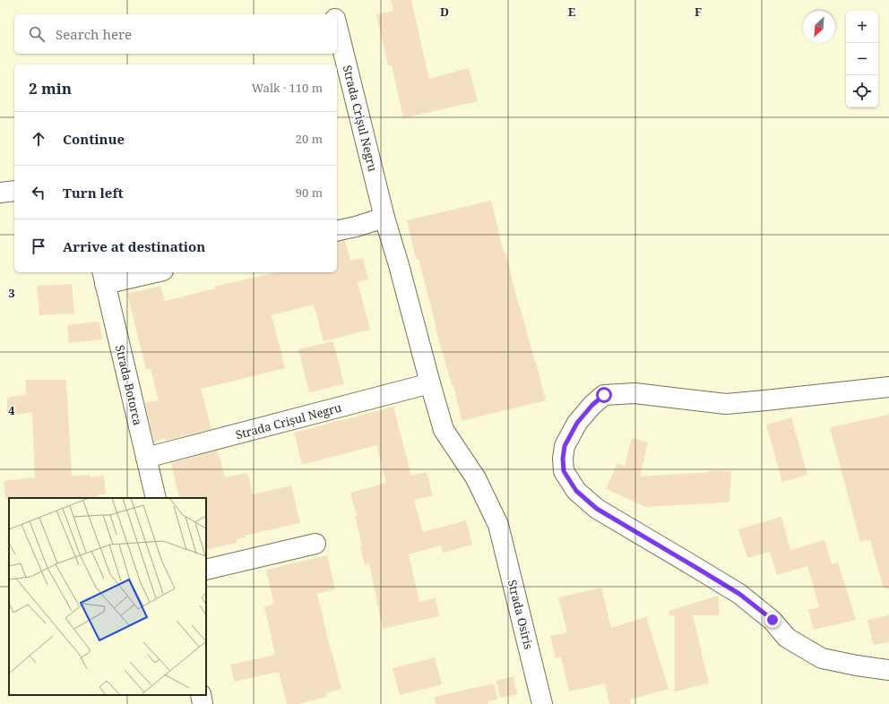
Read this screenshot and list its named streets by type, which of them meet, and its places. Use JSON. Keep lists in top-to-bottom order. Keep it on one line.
{"streets":{"street":["Strada Crișul Negru","Strada Botorca","Strada Osiris"]},"crossings":[["Strada Crișul Negru","Strada Botorca"],["Strada Crișul Negru","Strada Osiris"]],"north":"bottom left","page":{"map_buttons":["+","−"],"search":"Search here","heading":["2 min","Walk · 110 m"],"list":[["Continue","20 m"],["Turn left","90 m"],"Arrive at destination"]},"grid":{"columns":["D","E","F"],"rows":["3","4"]}}
